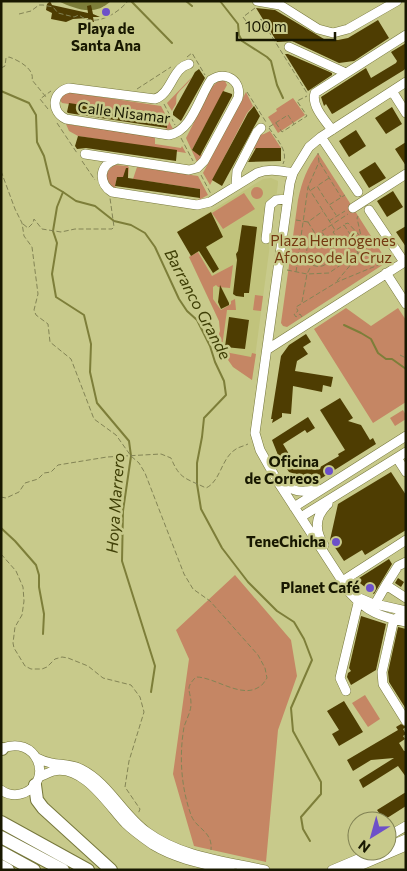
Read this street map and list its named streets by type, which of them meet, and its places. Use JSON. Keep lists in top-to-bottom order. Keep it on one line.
{"streets":{"street":["Calle Nisamar"]},"water":["Barranco Grande","Hoya Marrero"],"parks":["Plaza Hermógenes Afonso de la Cruz"],"places":["Playa de Santa Ana","Oficina de Correos","TeneChicha","Planet Café"],"scale_bar":"100 m","north":"bottom left"}
